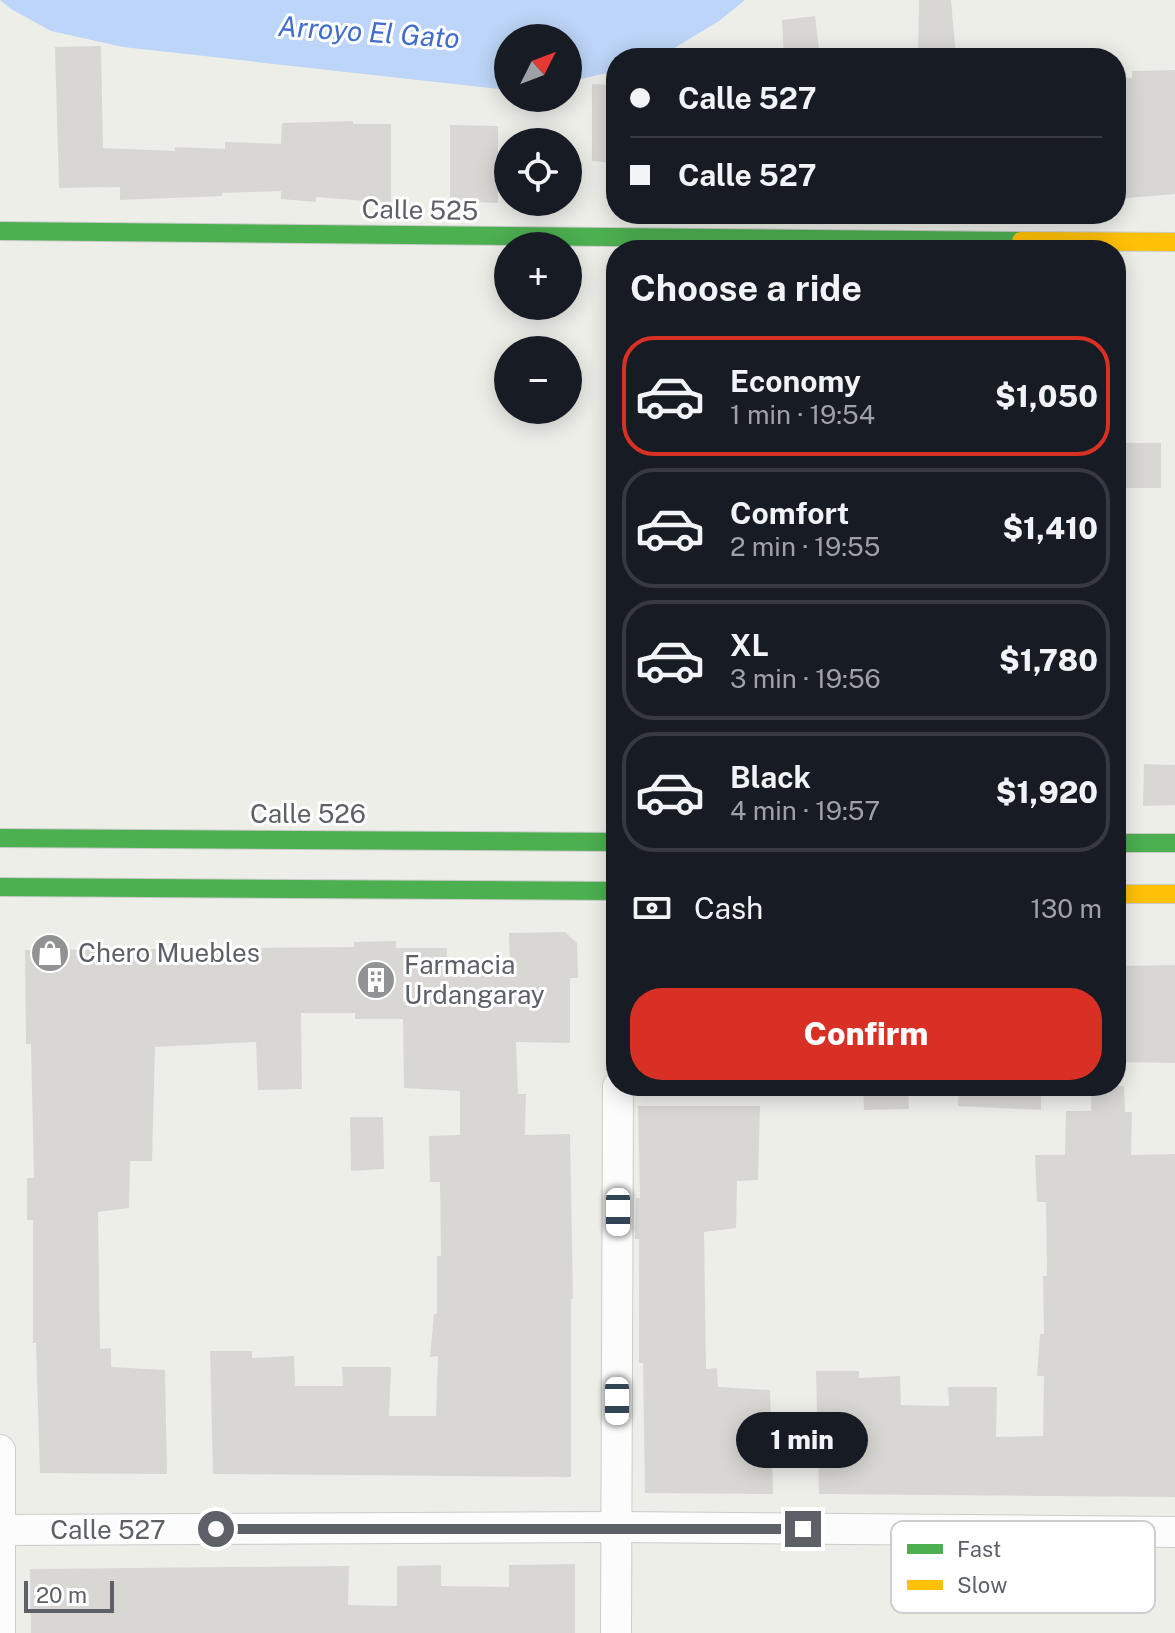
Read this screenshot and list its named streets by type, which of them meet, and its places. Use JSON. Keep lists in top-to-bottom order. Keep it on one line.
{"streets":{"main road":["Calle 525","Calle 526"],"street":["Calle 527"]},"water":["Arroyo El Gato"],"places":{"shop":["Chero Muebles"],"building":["Farmacia Urdangaray"]},"legend":["Fast","Slow"],"scale_bar":"20 m","north":"top right","page":{"map_buttons":["+","−"],"banner":["Calle 527","Calle 527"],"heading":"Choose a ride","list":[{"name":"Economy","note":"1 min · 19:54","value":"$1,050"},{"name":"Comfort","note":"2 min · 19:55","value":"$1,410"},{"name":"XL","note":"3 min · 19:56","value":"$1,780"},{"name":"Black","note":"4 min · 19:57","value":"$1,920"}],"pay":["Cash","130 m"],"buttons":"Confirm","bubble":"1 min","scale":"20 m"}}
